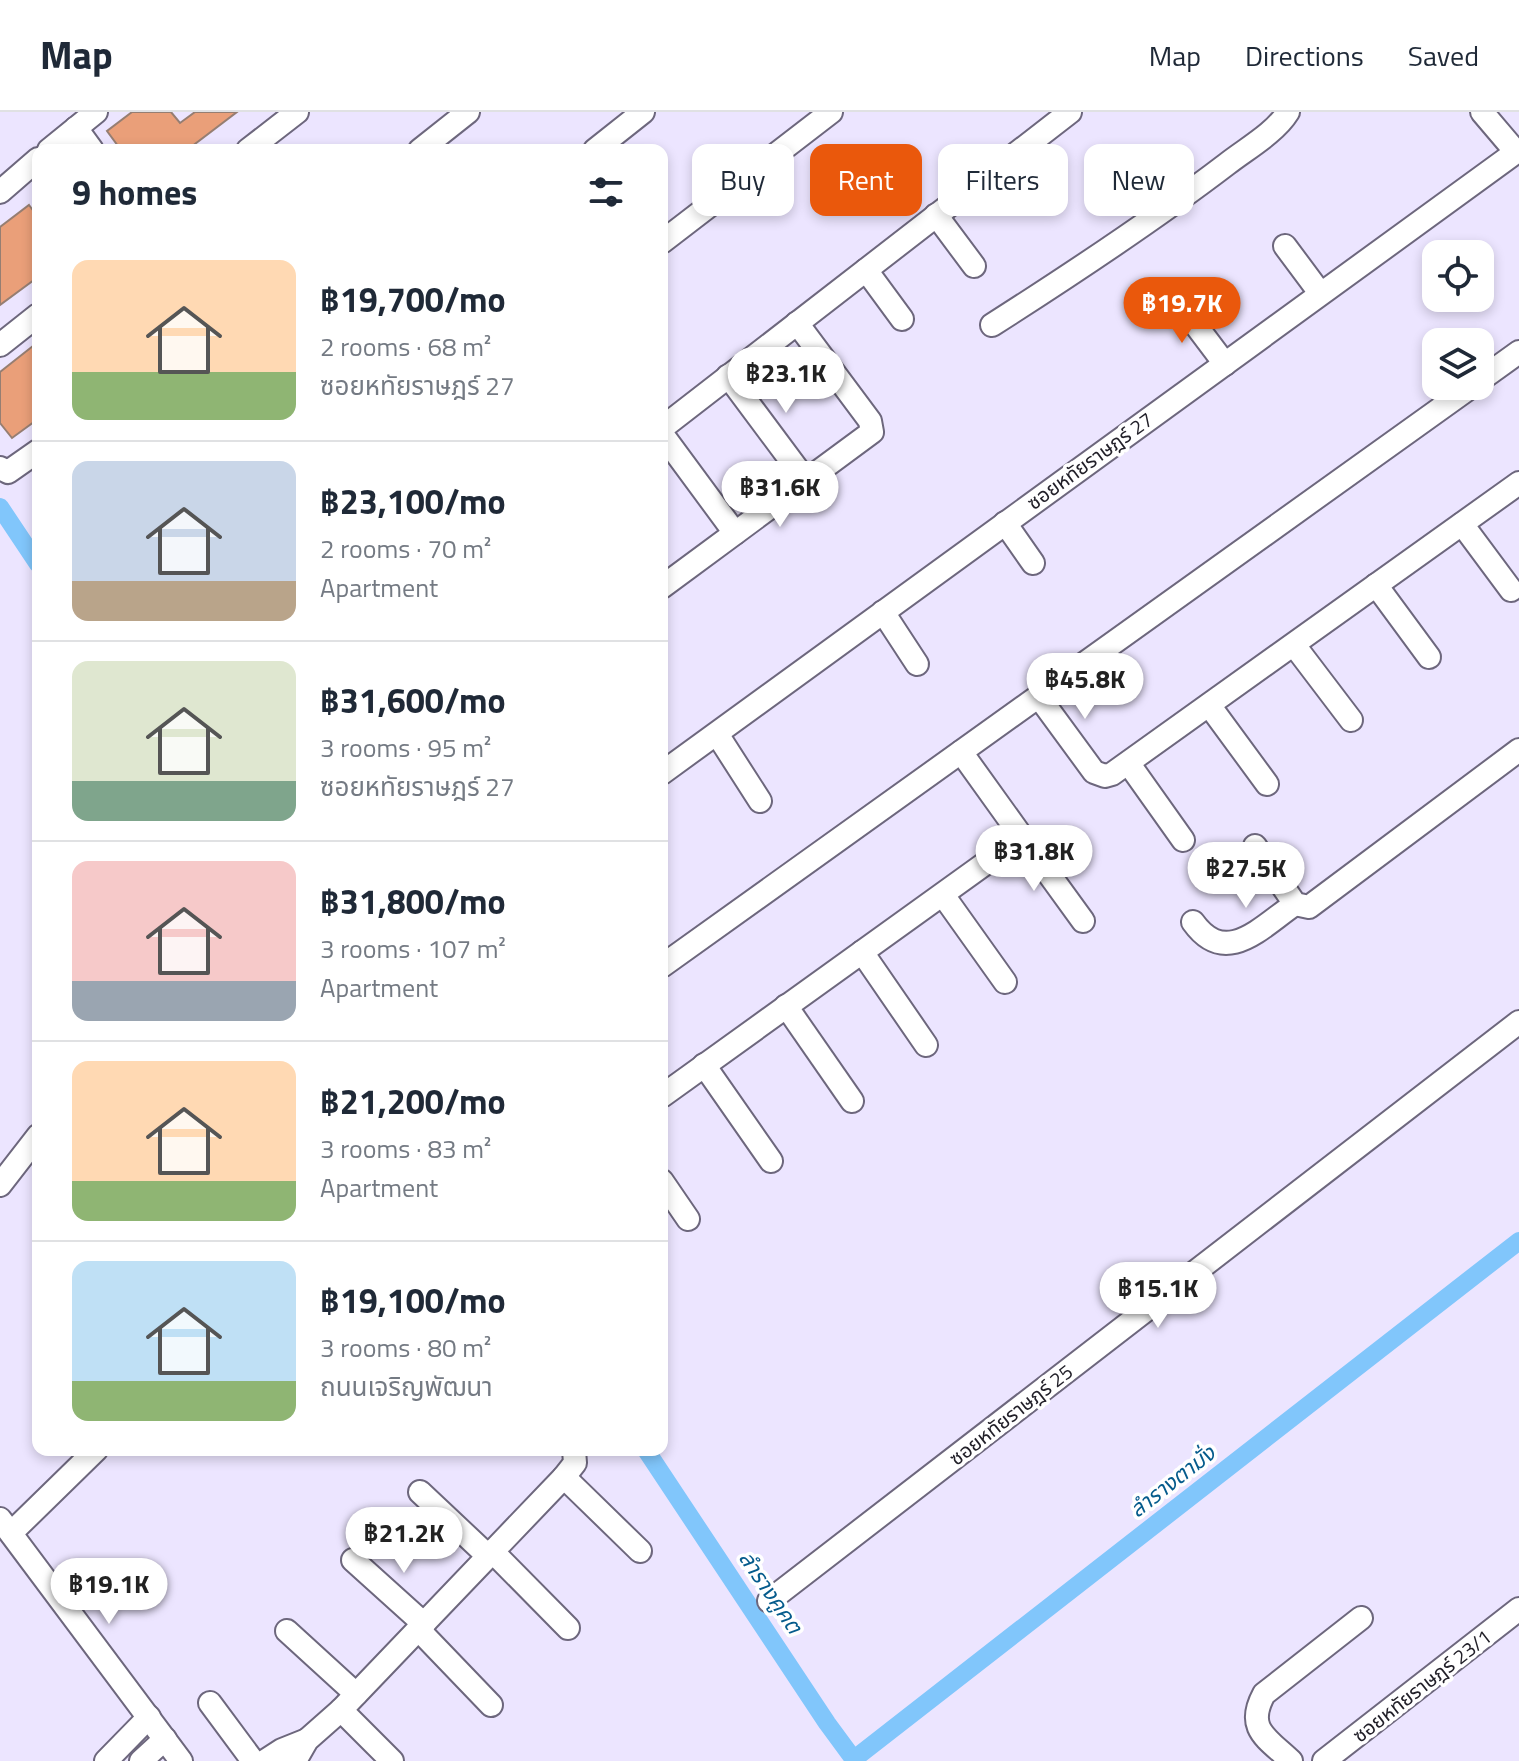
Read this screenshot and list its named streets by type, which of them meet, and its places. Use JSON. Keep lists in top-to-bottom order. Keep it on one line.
{"streets":{"street":["ซอยหทัยราษฎร์ 27","ซอยหทัยราษฎร์ 25","ซอยหทัยราษฎร์ 23/1"]},"water":["ลำรางตามั่ง","ลำรางคูคต"],"page":{"header":"Map","nav":["Map","Directions","Saved"],"chip":["Buy","Rent","Filters","New"],"heading":"9 homes","list":[{"name":"฿19,700/mo","note":"2 rooms · 68 m² · ซอยหทัยราษฎร์ 27"},{"name":"฿23,100/mo","note":"2 rooms · 70 m² · Apartment"},{"name":"฿31,600/mo","note":"3 rooms · 95 m² · ซอยหทัยราษฎร์ 27"},{"name":"฿31,800/mo","note":"3 rooms · 107 m² · Apartment"},{"name":"฿21,200/mo","note":"3 rooms · 83 m² · Apartment"},{"name":"฿19,100/mo","note":"3 rooms · 80 m² · ถนนเจริญพัฒนา"}],"price":["฿19.7K","฿23.1K","฿31.6K","฿45.8K","฿31.8K","฿27.5K","฿15.1K","฿21.2K","฿19.1K"]}}
